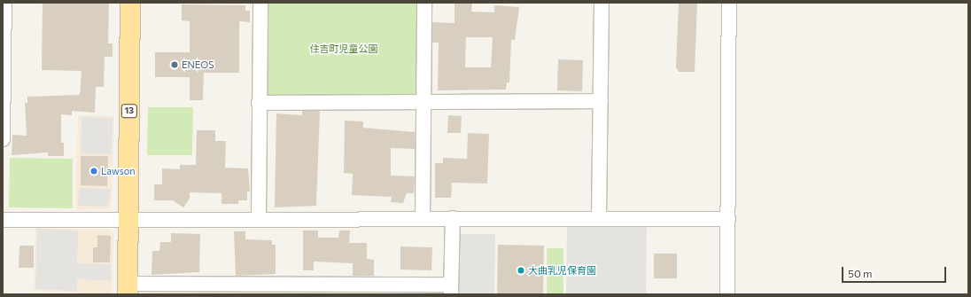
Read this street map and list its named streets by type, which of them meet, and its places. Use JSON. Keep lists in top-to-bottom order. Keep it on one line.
{"streets":{"main road":["13"]},"parks":["住吉町児童公園"],"places":["ENEOS","Lawson","大曲乳児保育園"],"scale_bar":"50 m"}
